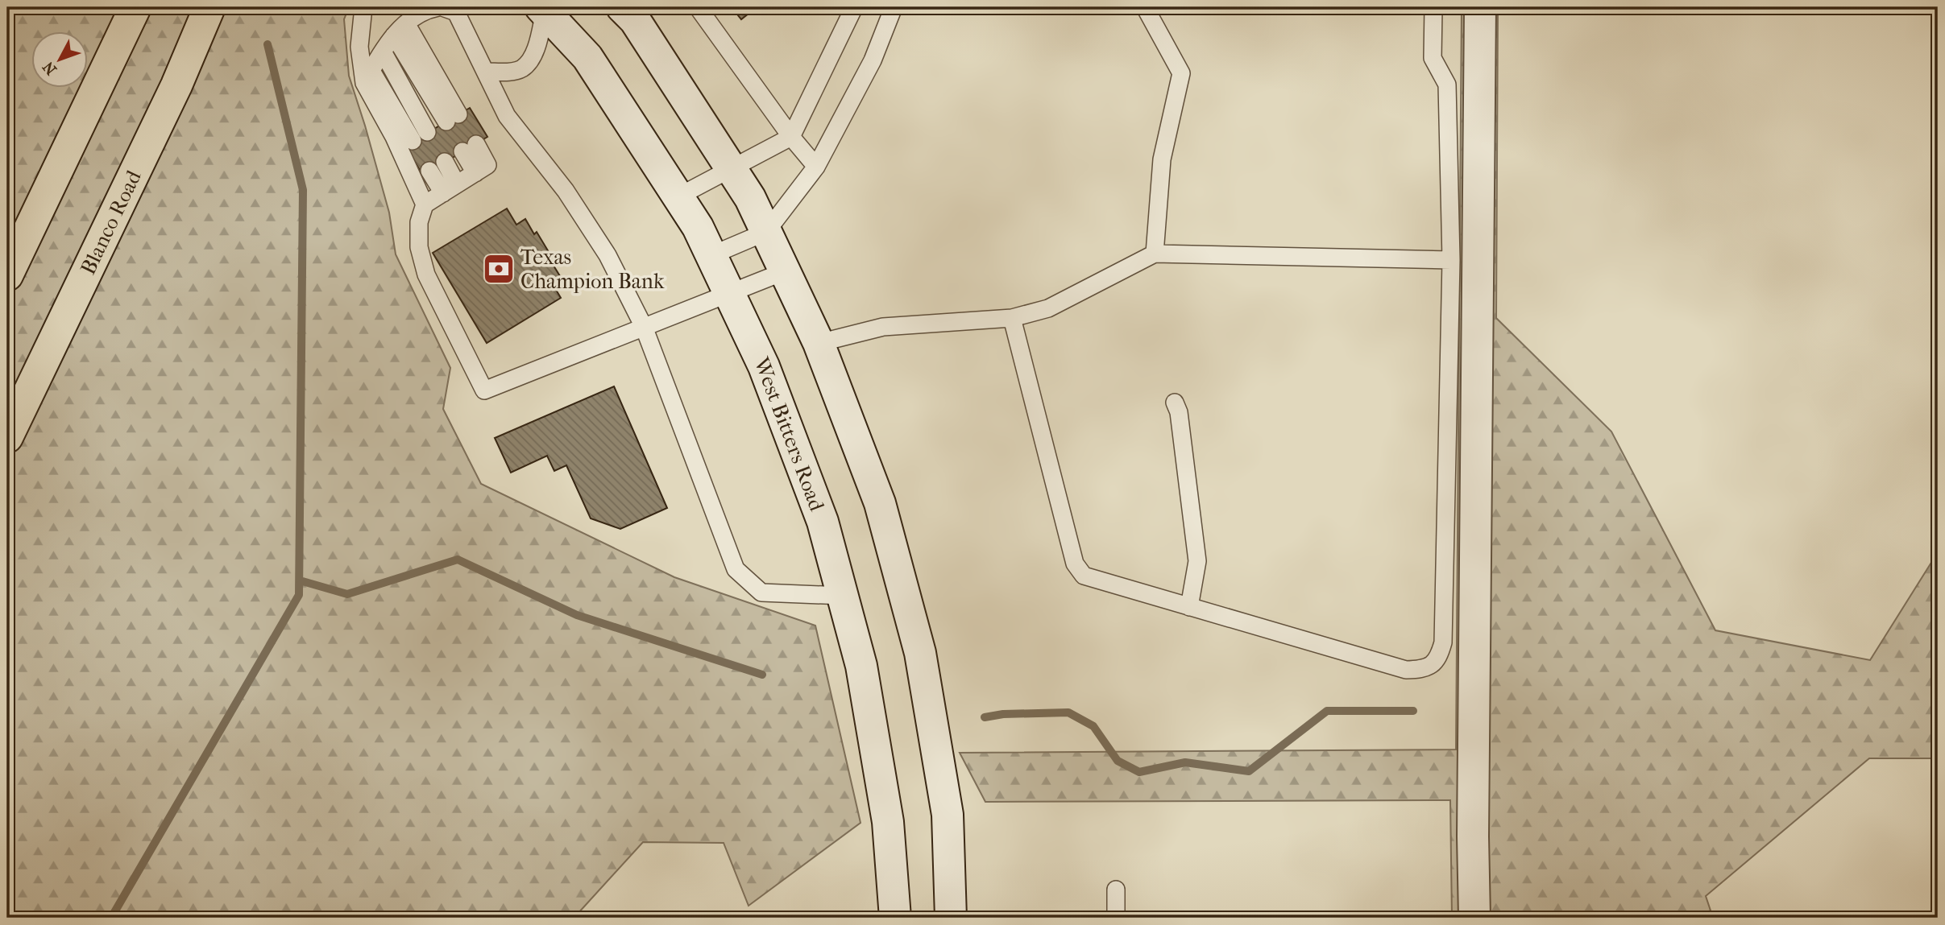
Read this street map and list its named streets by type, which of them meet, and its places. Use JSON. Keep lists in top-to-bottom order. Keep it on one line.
{"streets":{"main road":["Blanco Road","West Bitters Road"]},"places":{"bank":["Texas Champion Bank"]},"north":"bottom left"}
